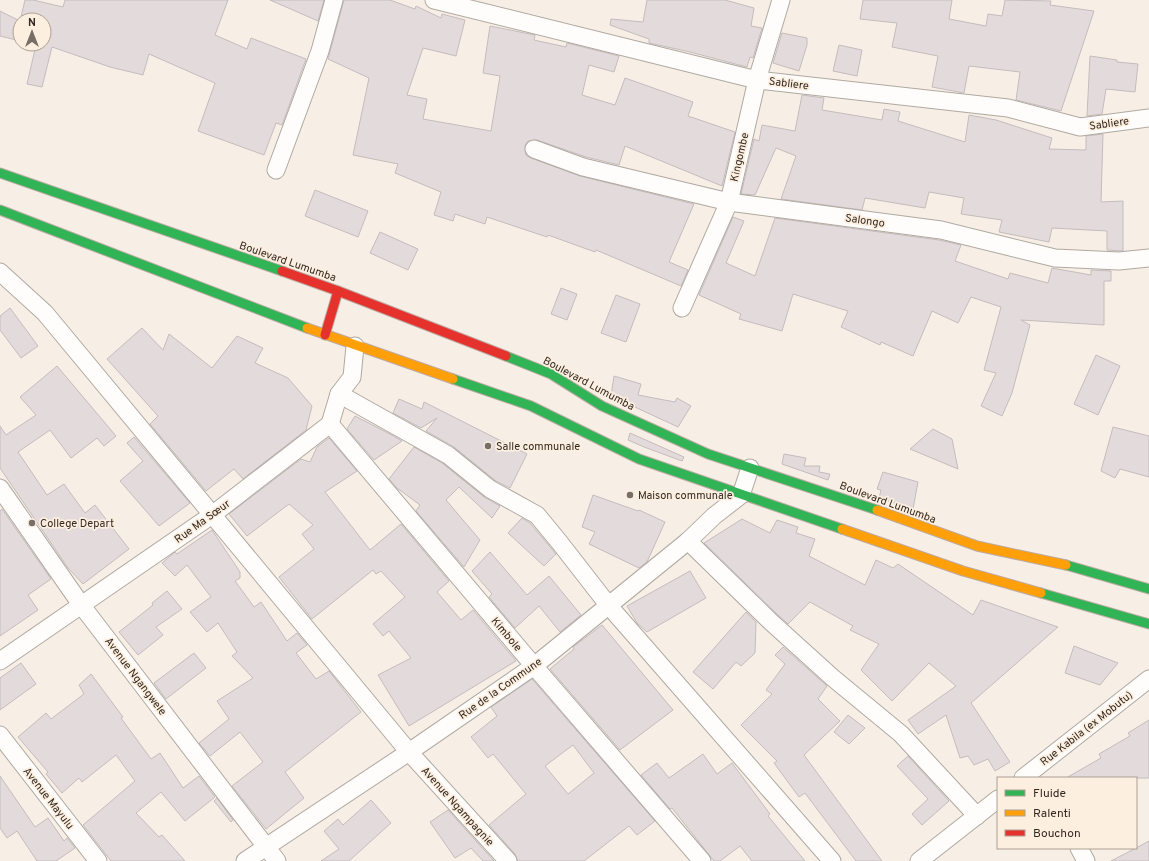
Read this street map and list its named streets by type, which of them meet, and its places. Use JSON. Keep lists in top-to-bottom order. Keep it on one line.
{"streets":{"highway":["Boulevard Lumumba"],"street":["Sabliere","Kingombe","Salongo","Rue Ma Sœur","Kimbole","Avenue Ngangwele","Rue de la Commune","Rue Kabila (ex Mobutu)","Avenue Mayulu","Avenue Ngampagnie"]},"crossings":[["Sabliere","Kingombe"],["Kingombe","Salongo"],["Rue Ma Sœur","Kimbole"],["Rue Ma Sœur","Avenue Ngangwele"],["Rue Ma Sœur","Avenue Ngampagnie"],["Kimbole","Rue de la Commune"],["Avenue Ngangwele","Rue de la Commune"],["Rue de la Commune","Avenue Ngampagnie"]],"places":["Salle communale","Maison communale","College Depart"],"legend":["Fluide","Ralenti","Bouchon"],"north":"top"}
